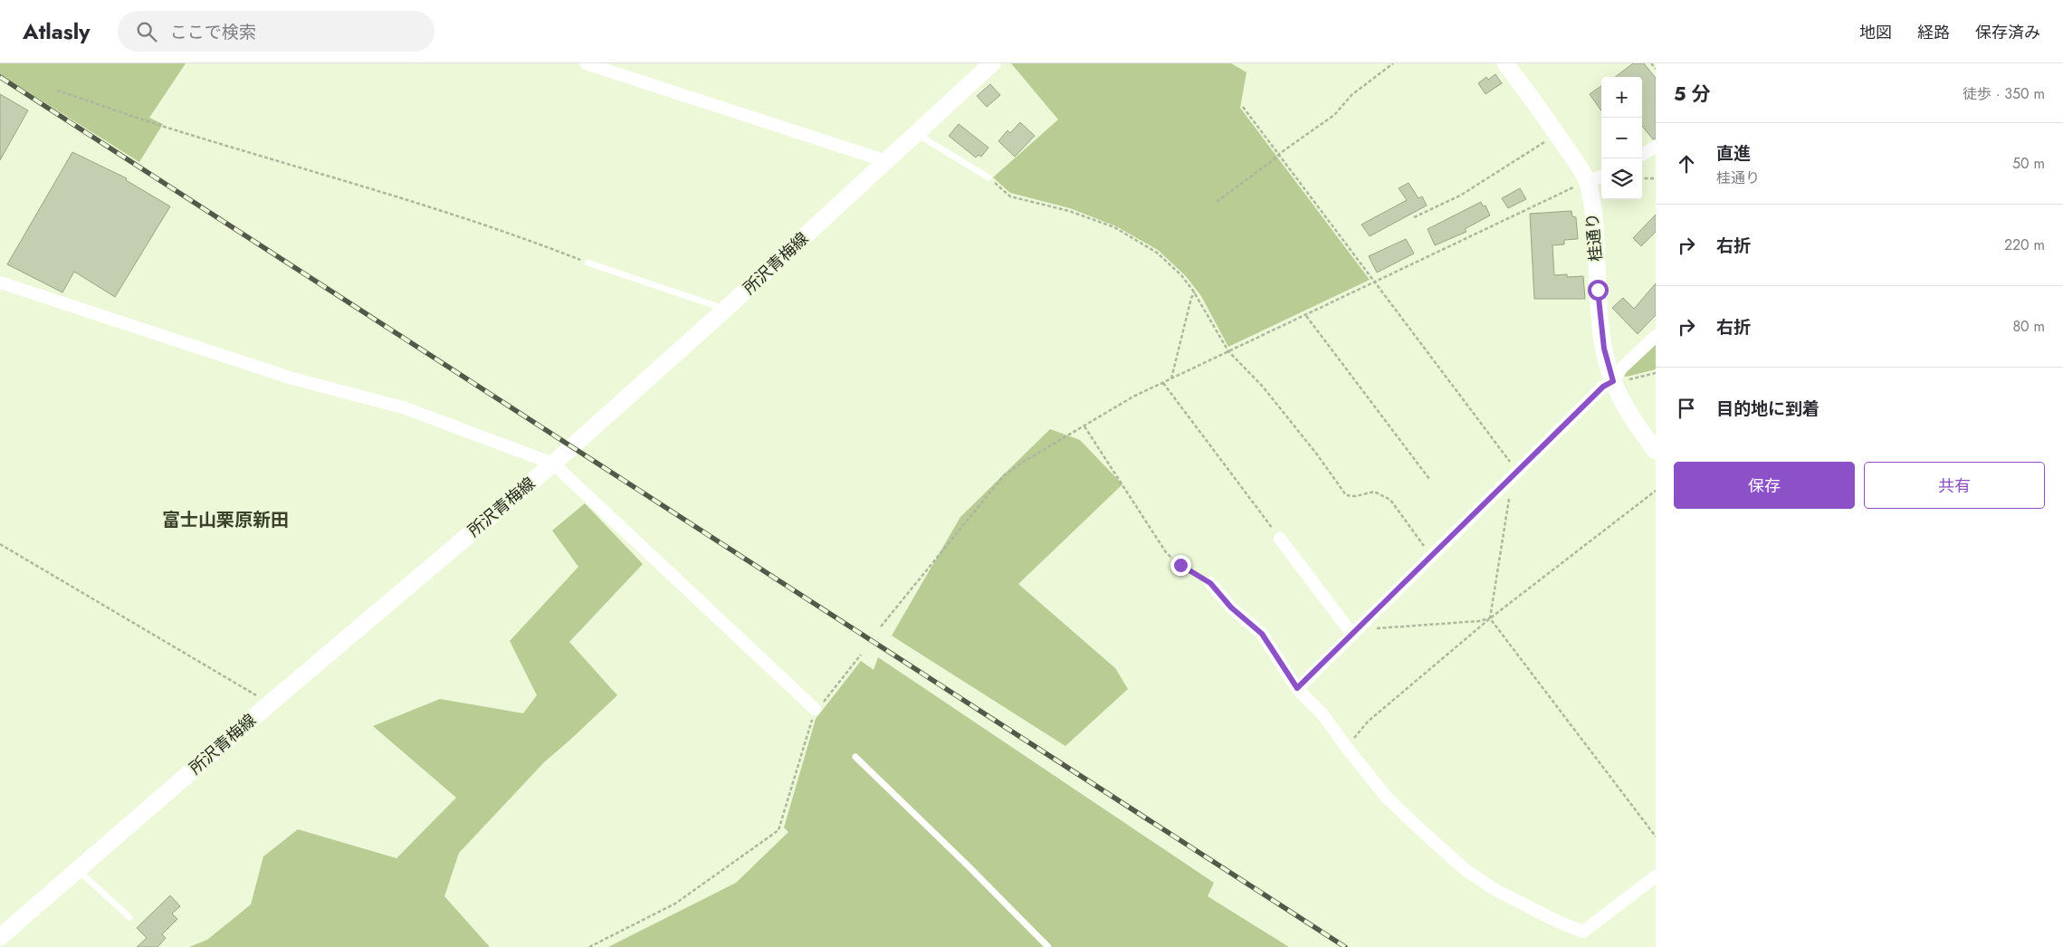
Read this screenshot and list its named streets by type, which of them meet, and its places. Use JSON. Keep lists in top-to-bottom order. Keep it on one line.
{"streets":{"main road":["桂通り","所沢青梅線"]},"districts":["富士山栗原新田"],"page":{"header":"Atlasly","search":"ここで検索","nav":["地図","経路","保存済み"],"heading":["5 分","徒歩 · 350 m"],"map_buttons":["+","−"],"list":[["直進","桂通り","50 m"],["右折","220 m"],["右折","80 m"],"目的地に到着"],"buttons":["保存","共有"]}}
